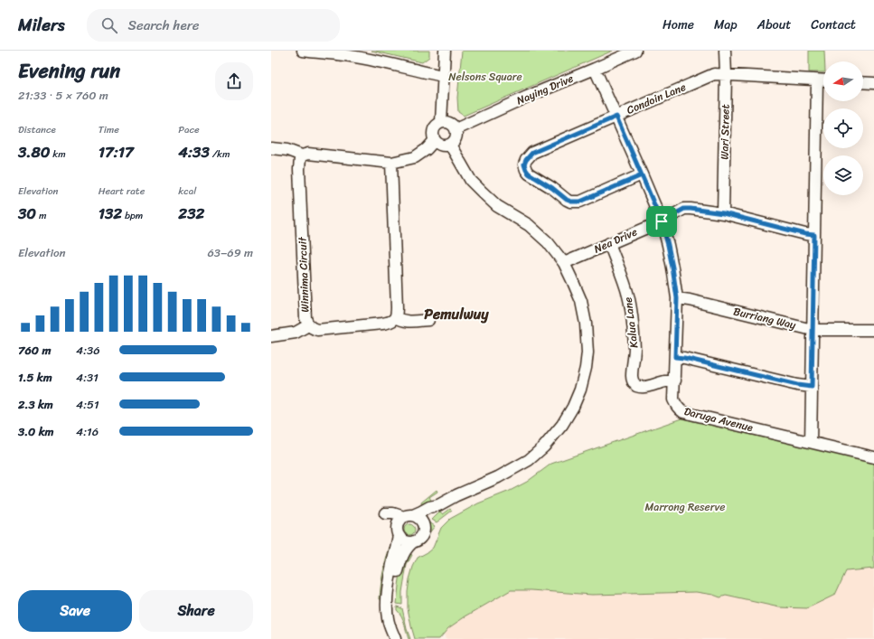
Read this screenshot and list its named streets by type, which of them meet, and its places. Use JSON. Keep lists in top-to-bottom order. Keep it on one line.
{"streets":{"street":["Naying Drive","Condoin Lane","Wari Street","Nea Drive","Winnima Circuit","Burriang Way","Kalua Lane","Daruga Avenue"]},"crossings":[["Naying Drive","Daruga Avenue"],["Condoin Lane","Wari Street"],["Condoin Lane","Daruga Avenue"],["Wari Street","Nea Drive"],["Nea Drive","Kalua Lane"],["Nea Drive","Daruga Avenue"],["Burriang Way","Daruga Avenue"],["Kalua Lane","Daruga Avenue"]],"districts":["Pemulwuy"],"parks":["Nelsons Square","Marrong Reserve"],"north":"left","page":{"header":"Milers","search":"Search here","nav":["Home","Map","About","Contact"],"heading":["Evening run","21:33 · 5 × 760 m"],"stats":[["Distance","3.80 km"],["Time","17:17"],["Pace","4:33 /km"],["Elevation","30 m"],["Heart rate","132 bpm"],["kcal","232"]],"chart":["Elevation","63–69 m"],"list":[{"name":"760 m","note":"4:36"},{"name":"1.5 km","note":"4:31"},{"name":"2.3 km","note":"4:51"},{"name":"3.0 km","note":"4:16"}],"buttons":["Save","Share"]}}
